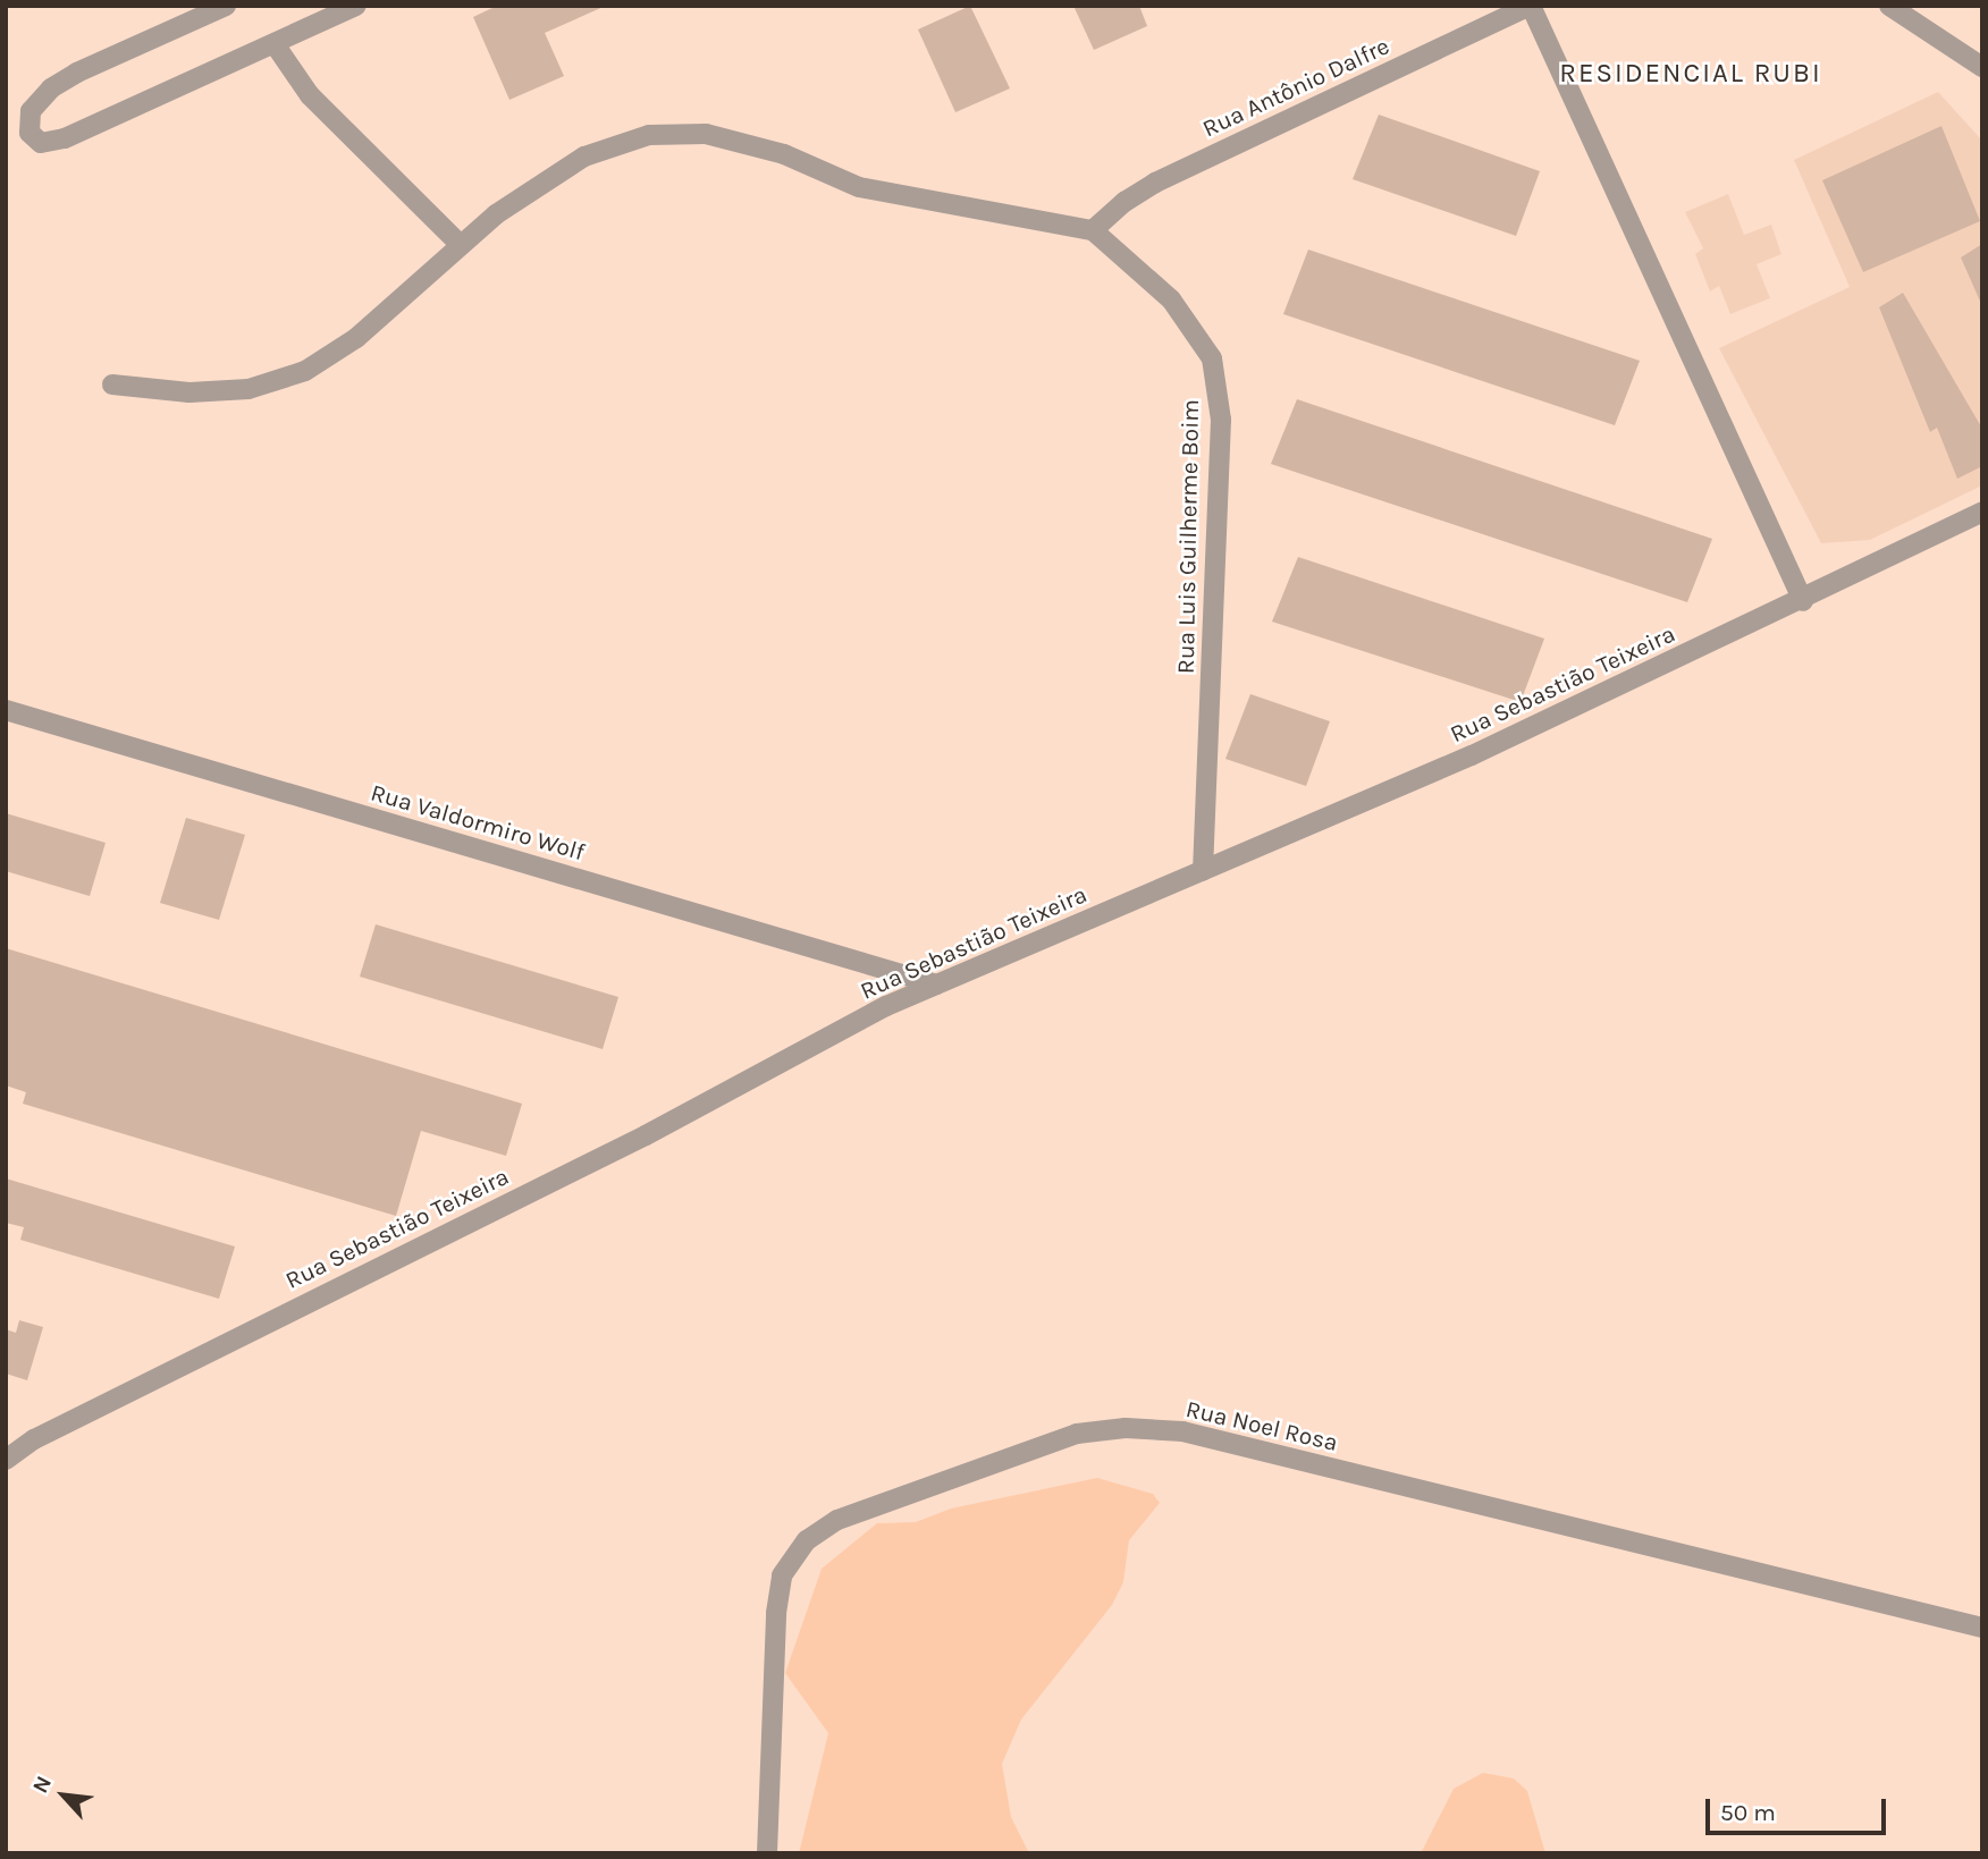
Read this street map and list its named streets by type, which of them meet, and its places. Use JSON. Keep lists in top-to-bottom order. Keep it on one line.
{"streets":{"street":["Rua Antônio Dalfre","Rua Luis Guilherme Boim","Rua Sebastião Teixeira","Rua Valdormiro Wolf","Rua Noel Rosa"]},"crossings":[["Rua Antônio Dalfre","Rua Luis Guilherme Boim"],["Rua Luis Guilherme Boim","Rua Sebastião Teixeira"],["Rua Sebastião Teixeira","Rua Valdormiro Wolf"]],"districts":["RESIDENCIAL RUBI"],"scale_bar":"50 m","north":"top left"}
